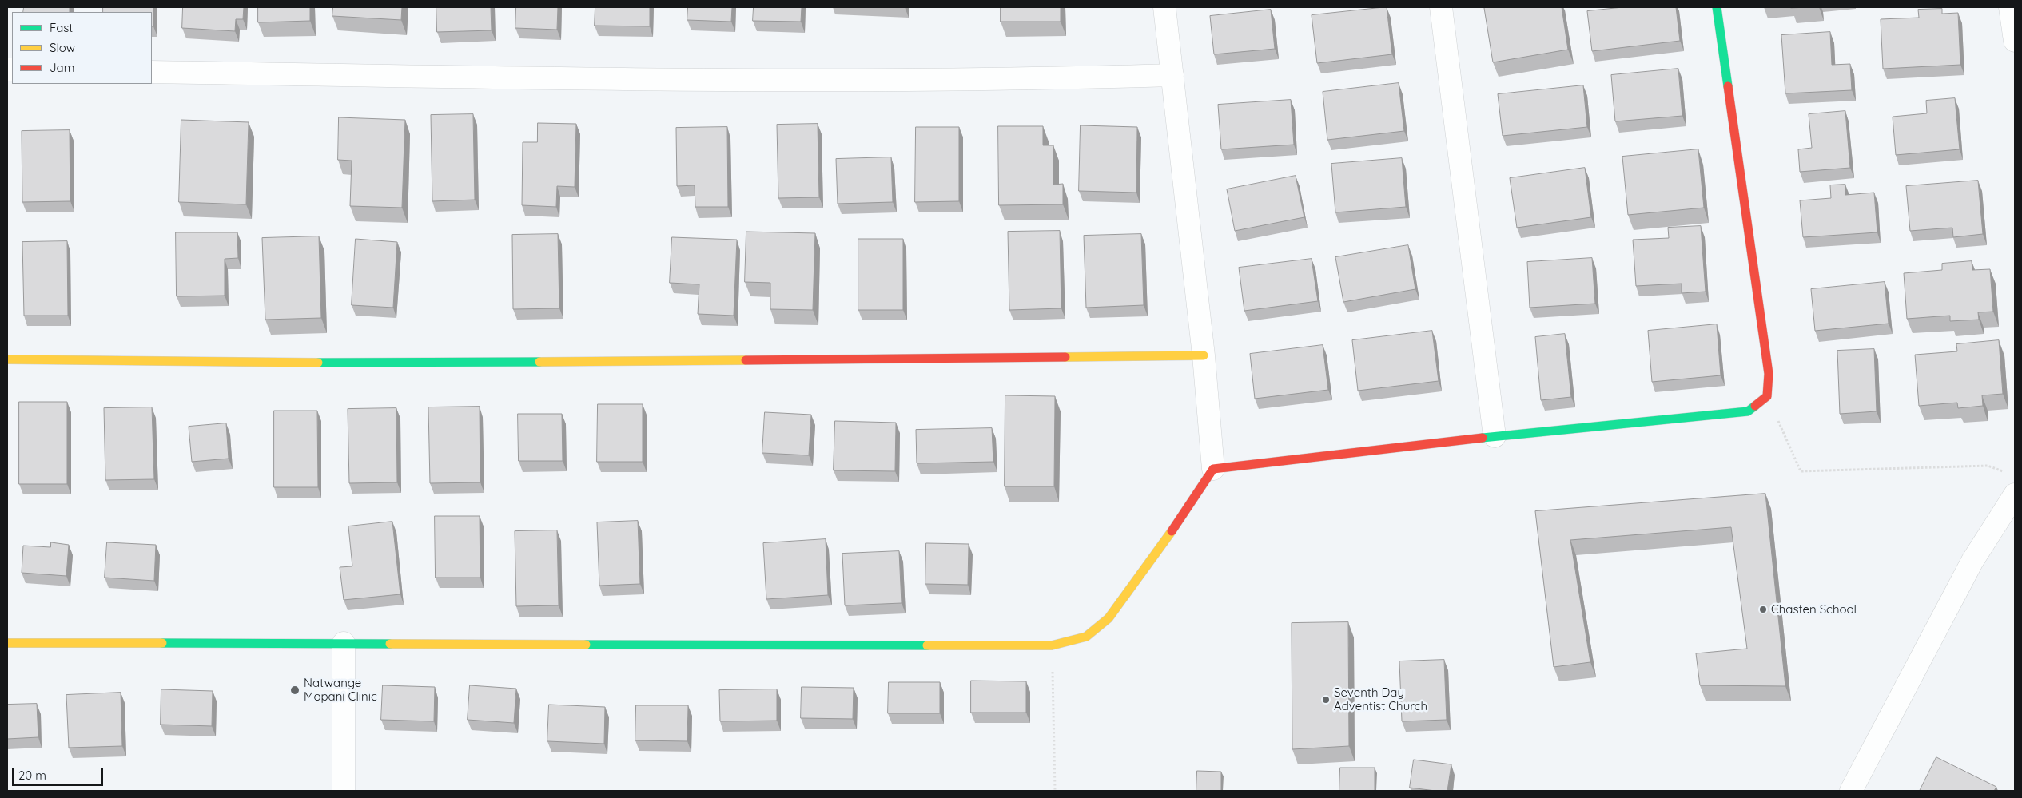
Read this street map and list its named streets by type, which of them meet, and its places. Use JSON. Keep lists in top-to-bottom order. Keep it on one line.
{"places":["Chasten School","Natwange Mopani Clinic","Seventh Day Adventist Church"],"legend":["Fast","Slow","Jam"],"scale_bar":"20 m"}
